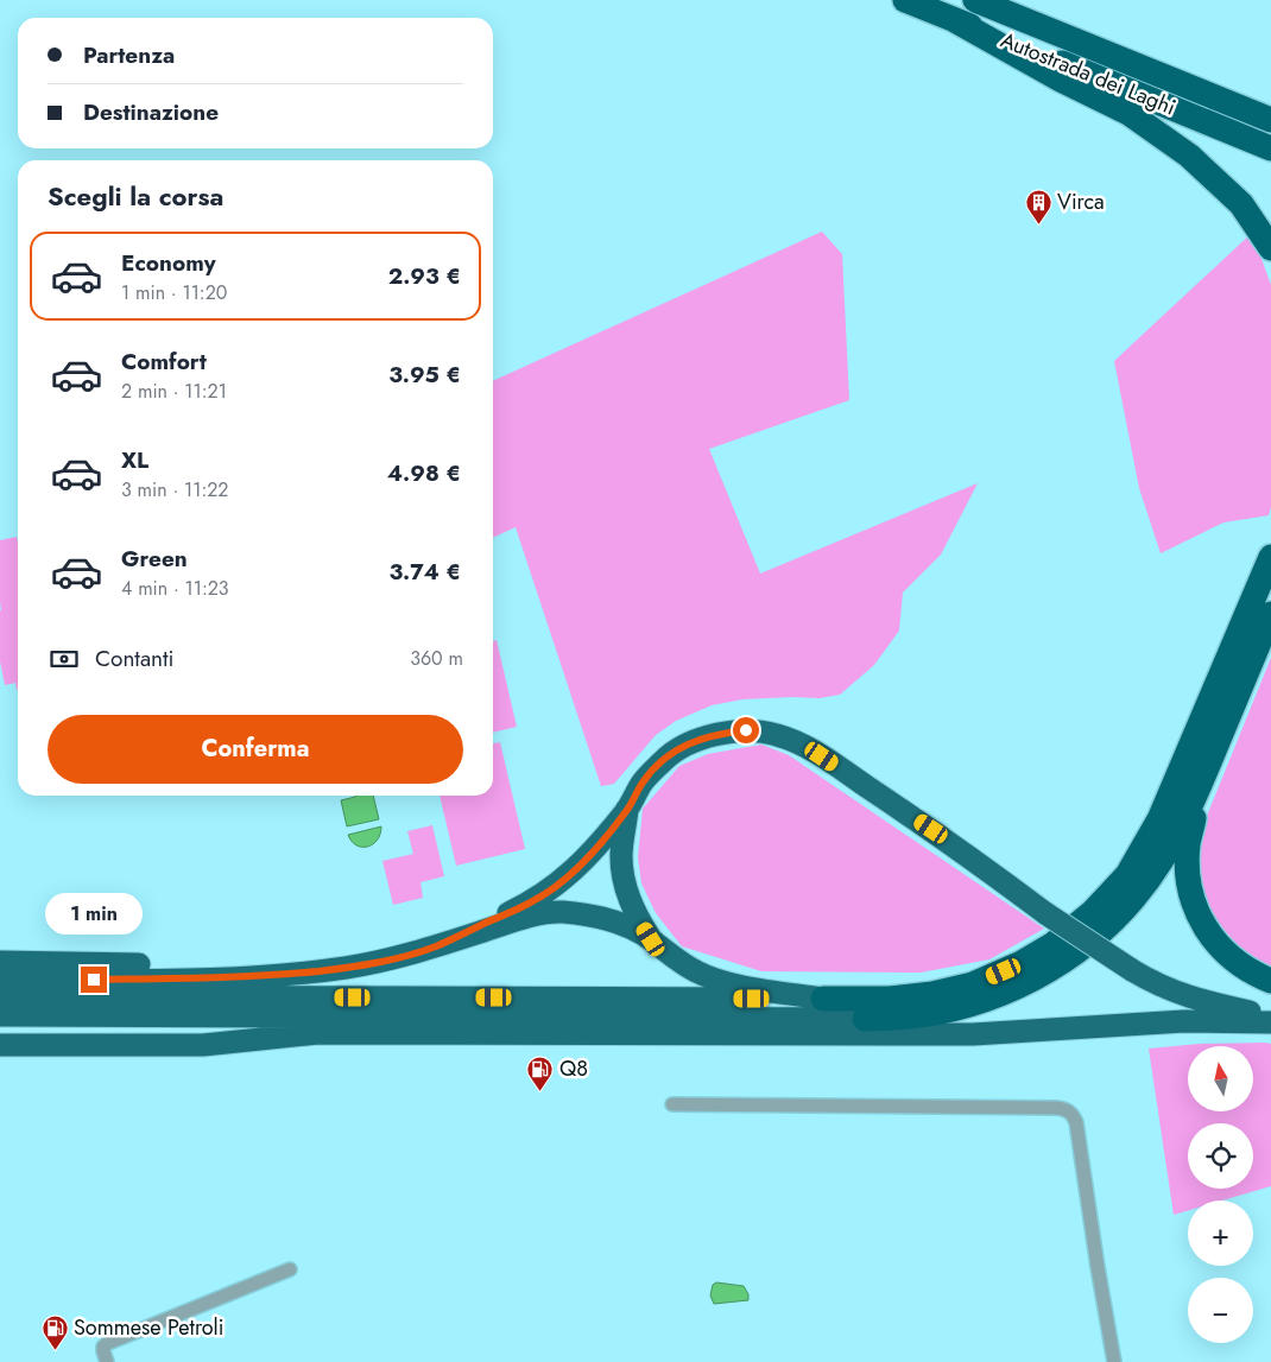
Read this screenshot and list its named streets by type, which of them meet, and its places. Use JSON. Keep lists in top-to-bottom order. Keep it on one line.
{"streets":{"highway":["Autostrada dei Laghi"]},"places":{"building":["Virca"],"fuel station":["Q8","Sommese Petroli"]},"north":"top","page":{"banner":["Partenza","Destinazione"],"heading":"Scegli la corsa","list":[{"name":"Economy","note":"1 min · 11:20","value":"2.93 €"},{"name":"Comfort","note":"2 min · 11:21","value":"3.95 €"},{"name":"XL","note":"3 min · 11:22","value":"4.98 €"},{"name":"Green","note":"4 min · 11:23","value":"3.74 €"}],"pay":["Contanti","360 m"],"buttons":"Conferma","bubble":"1 min","map_buttons":["+","−"]}}
